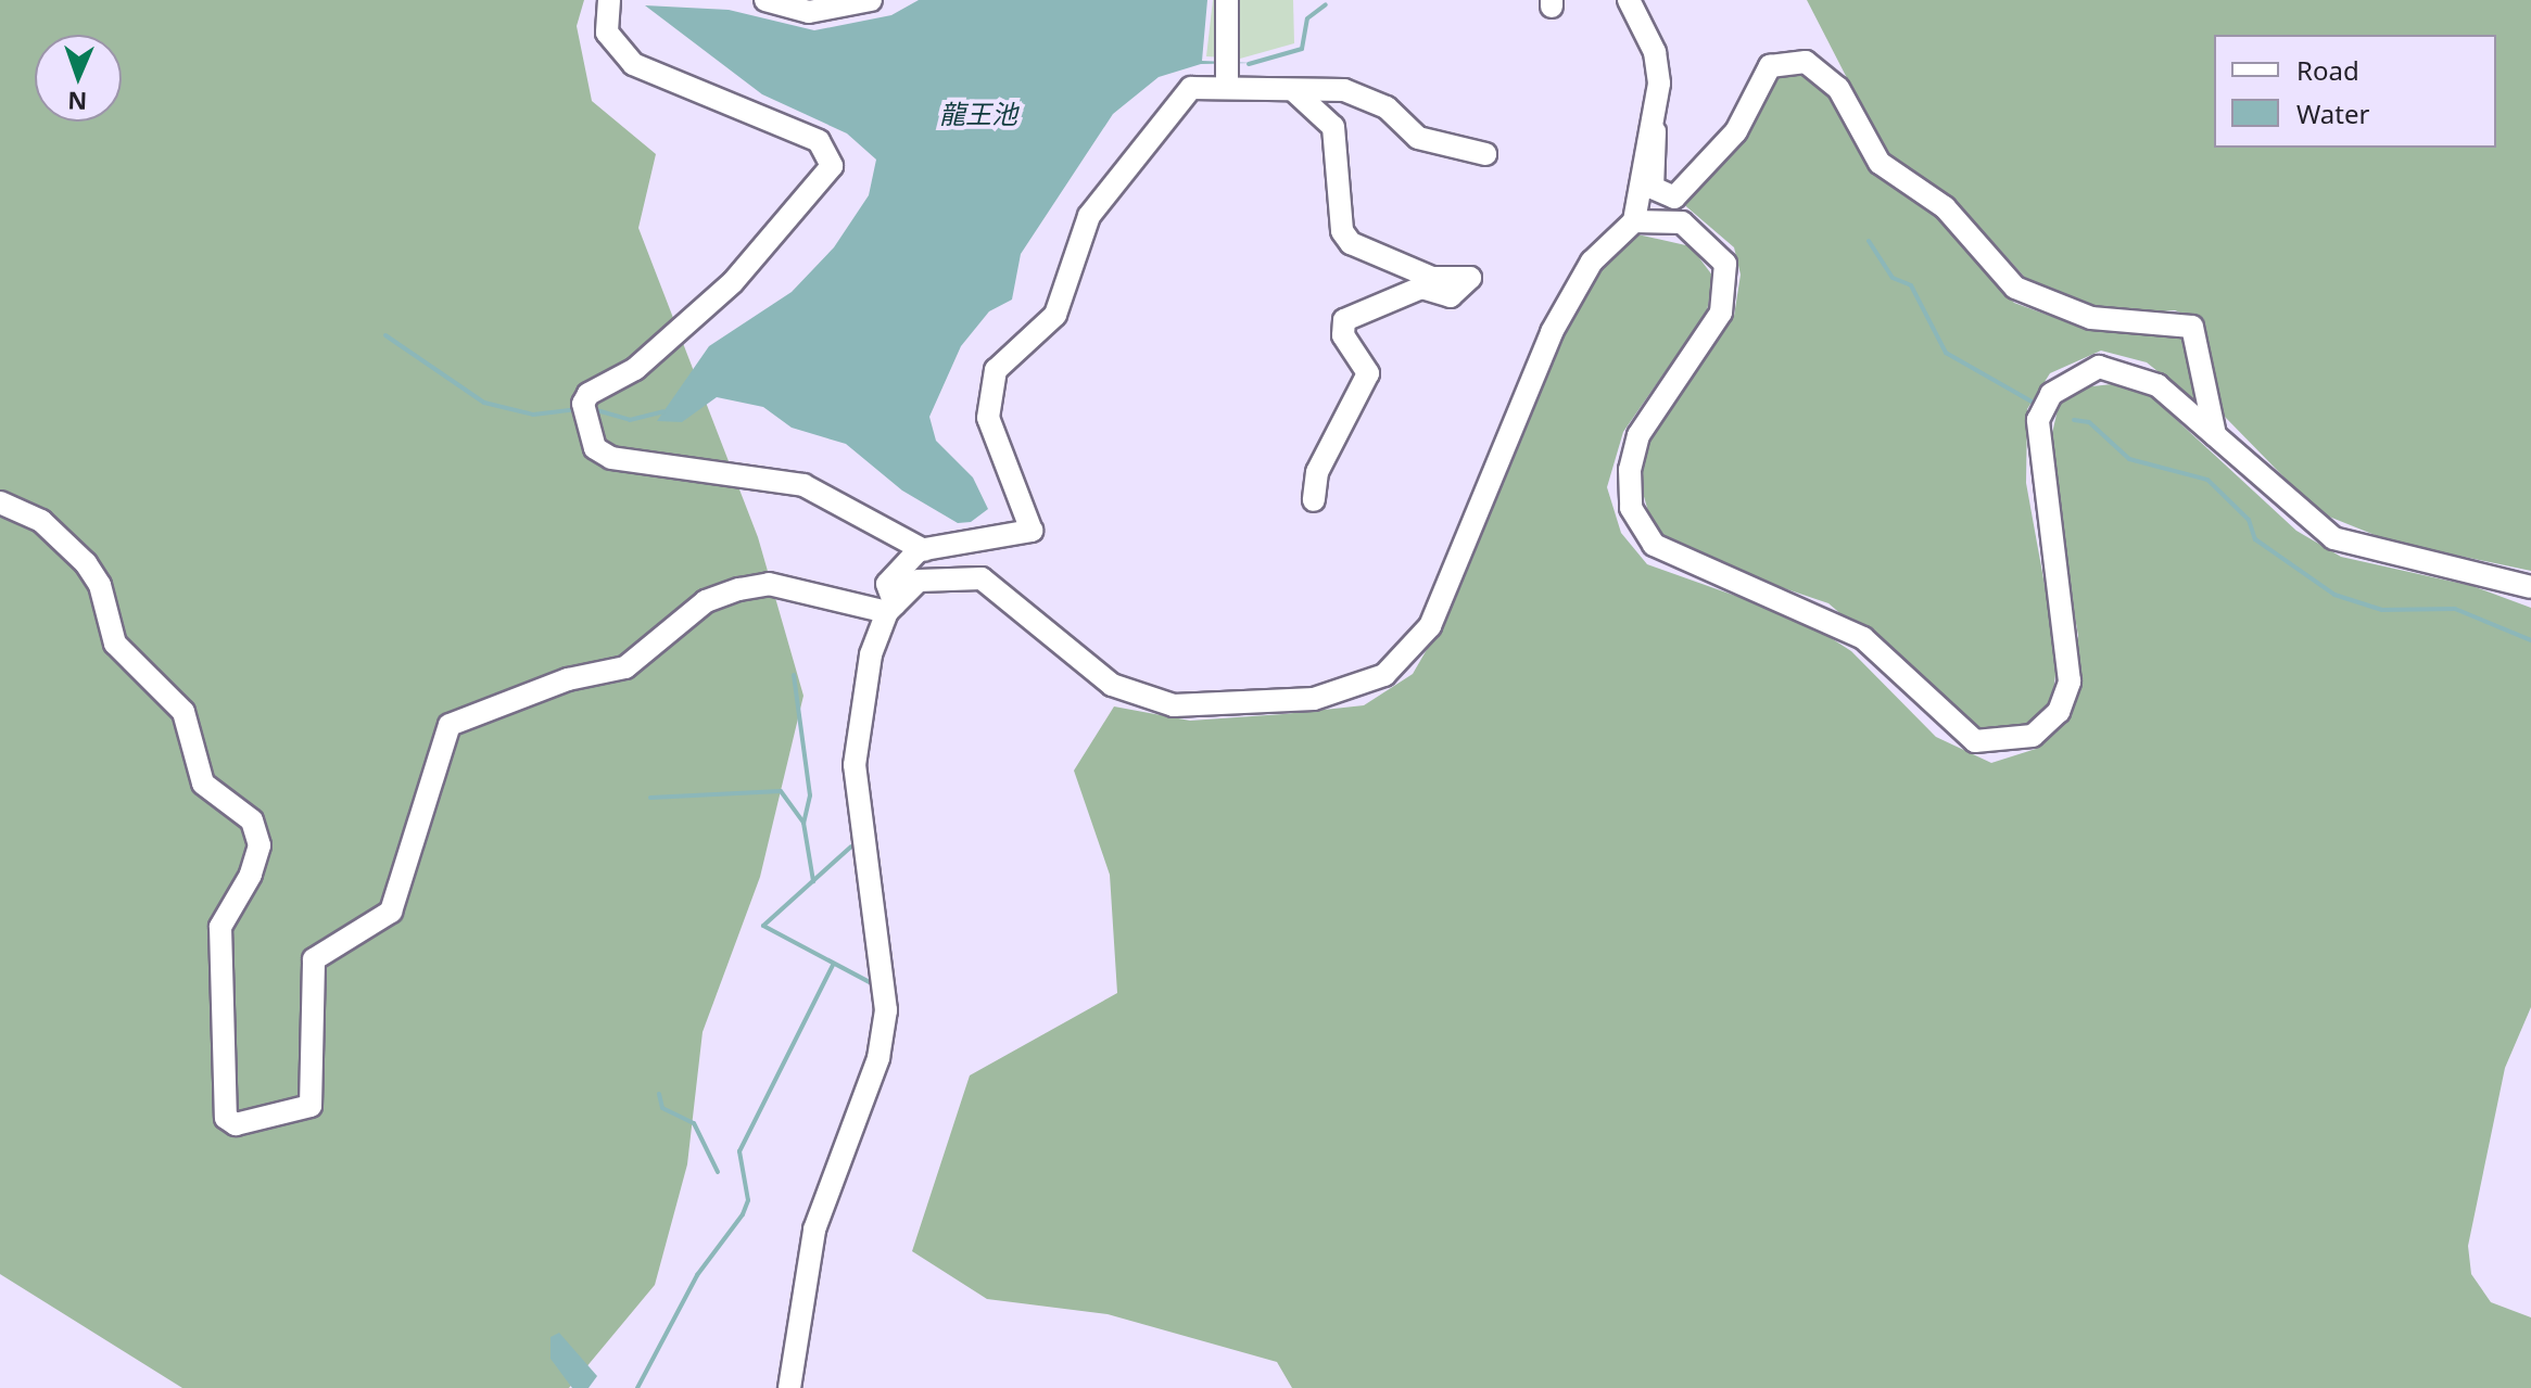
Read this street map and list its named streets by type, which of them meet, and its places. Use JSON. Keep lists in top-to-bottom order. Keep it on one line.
{"water":["龍王池"],"legend":["Road","Water"],"north":"bottom"}
